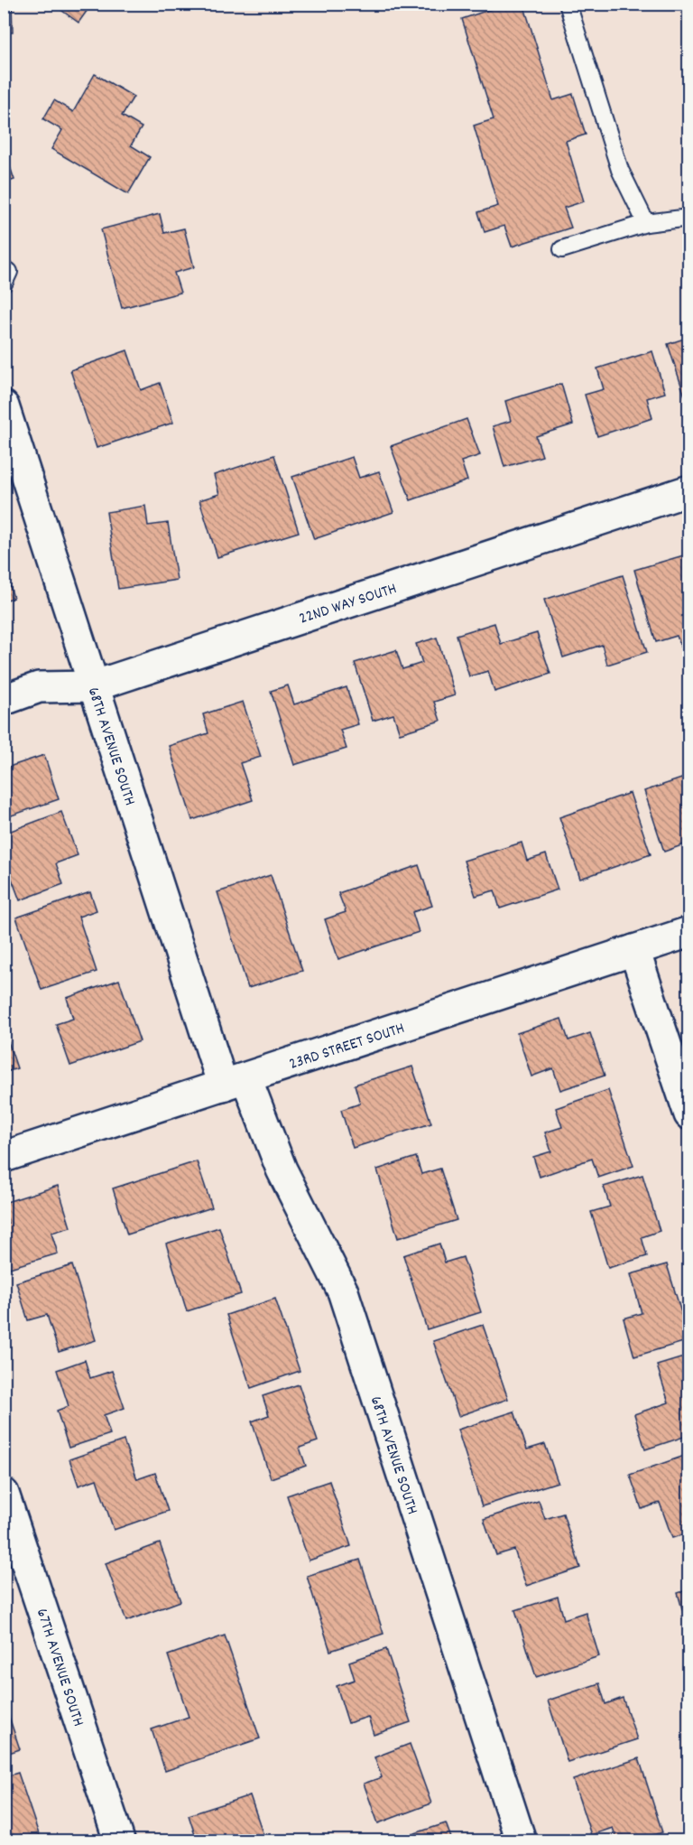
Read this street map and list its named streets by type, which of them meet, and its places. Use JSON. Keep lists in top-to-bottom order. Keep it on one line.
{"streets":{"street":["22ND WAY SOUTH","68TH AVENUE SOUTH","23RD STREET SOUTH","67TH AVENUE SOUTH"]},"crossings":[["22ND WAY SOUTH","68TH AVENUE SOUTH"],["68TH AVENUE SOUTH","23RD STREET SOUTH"]]}
